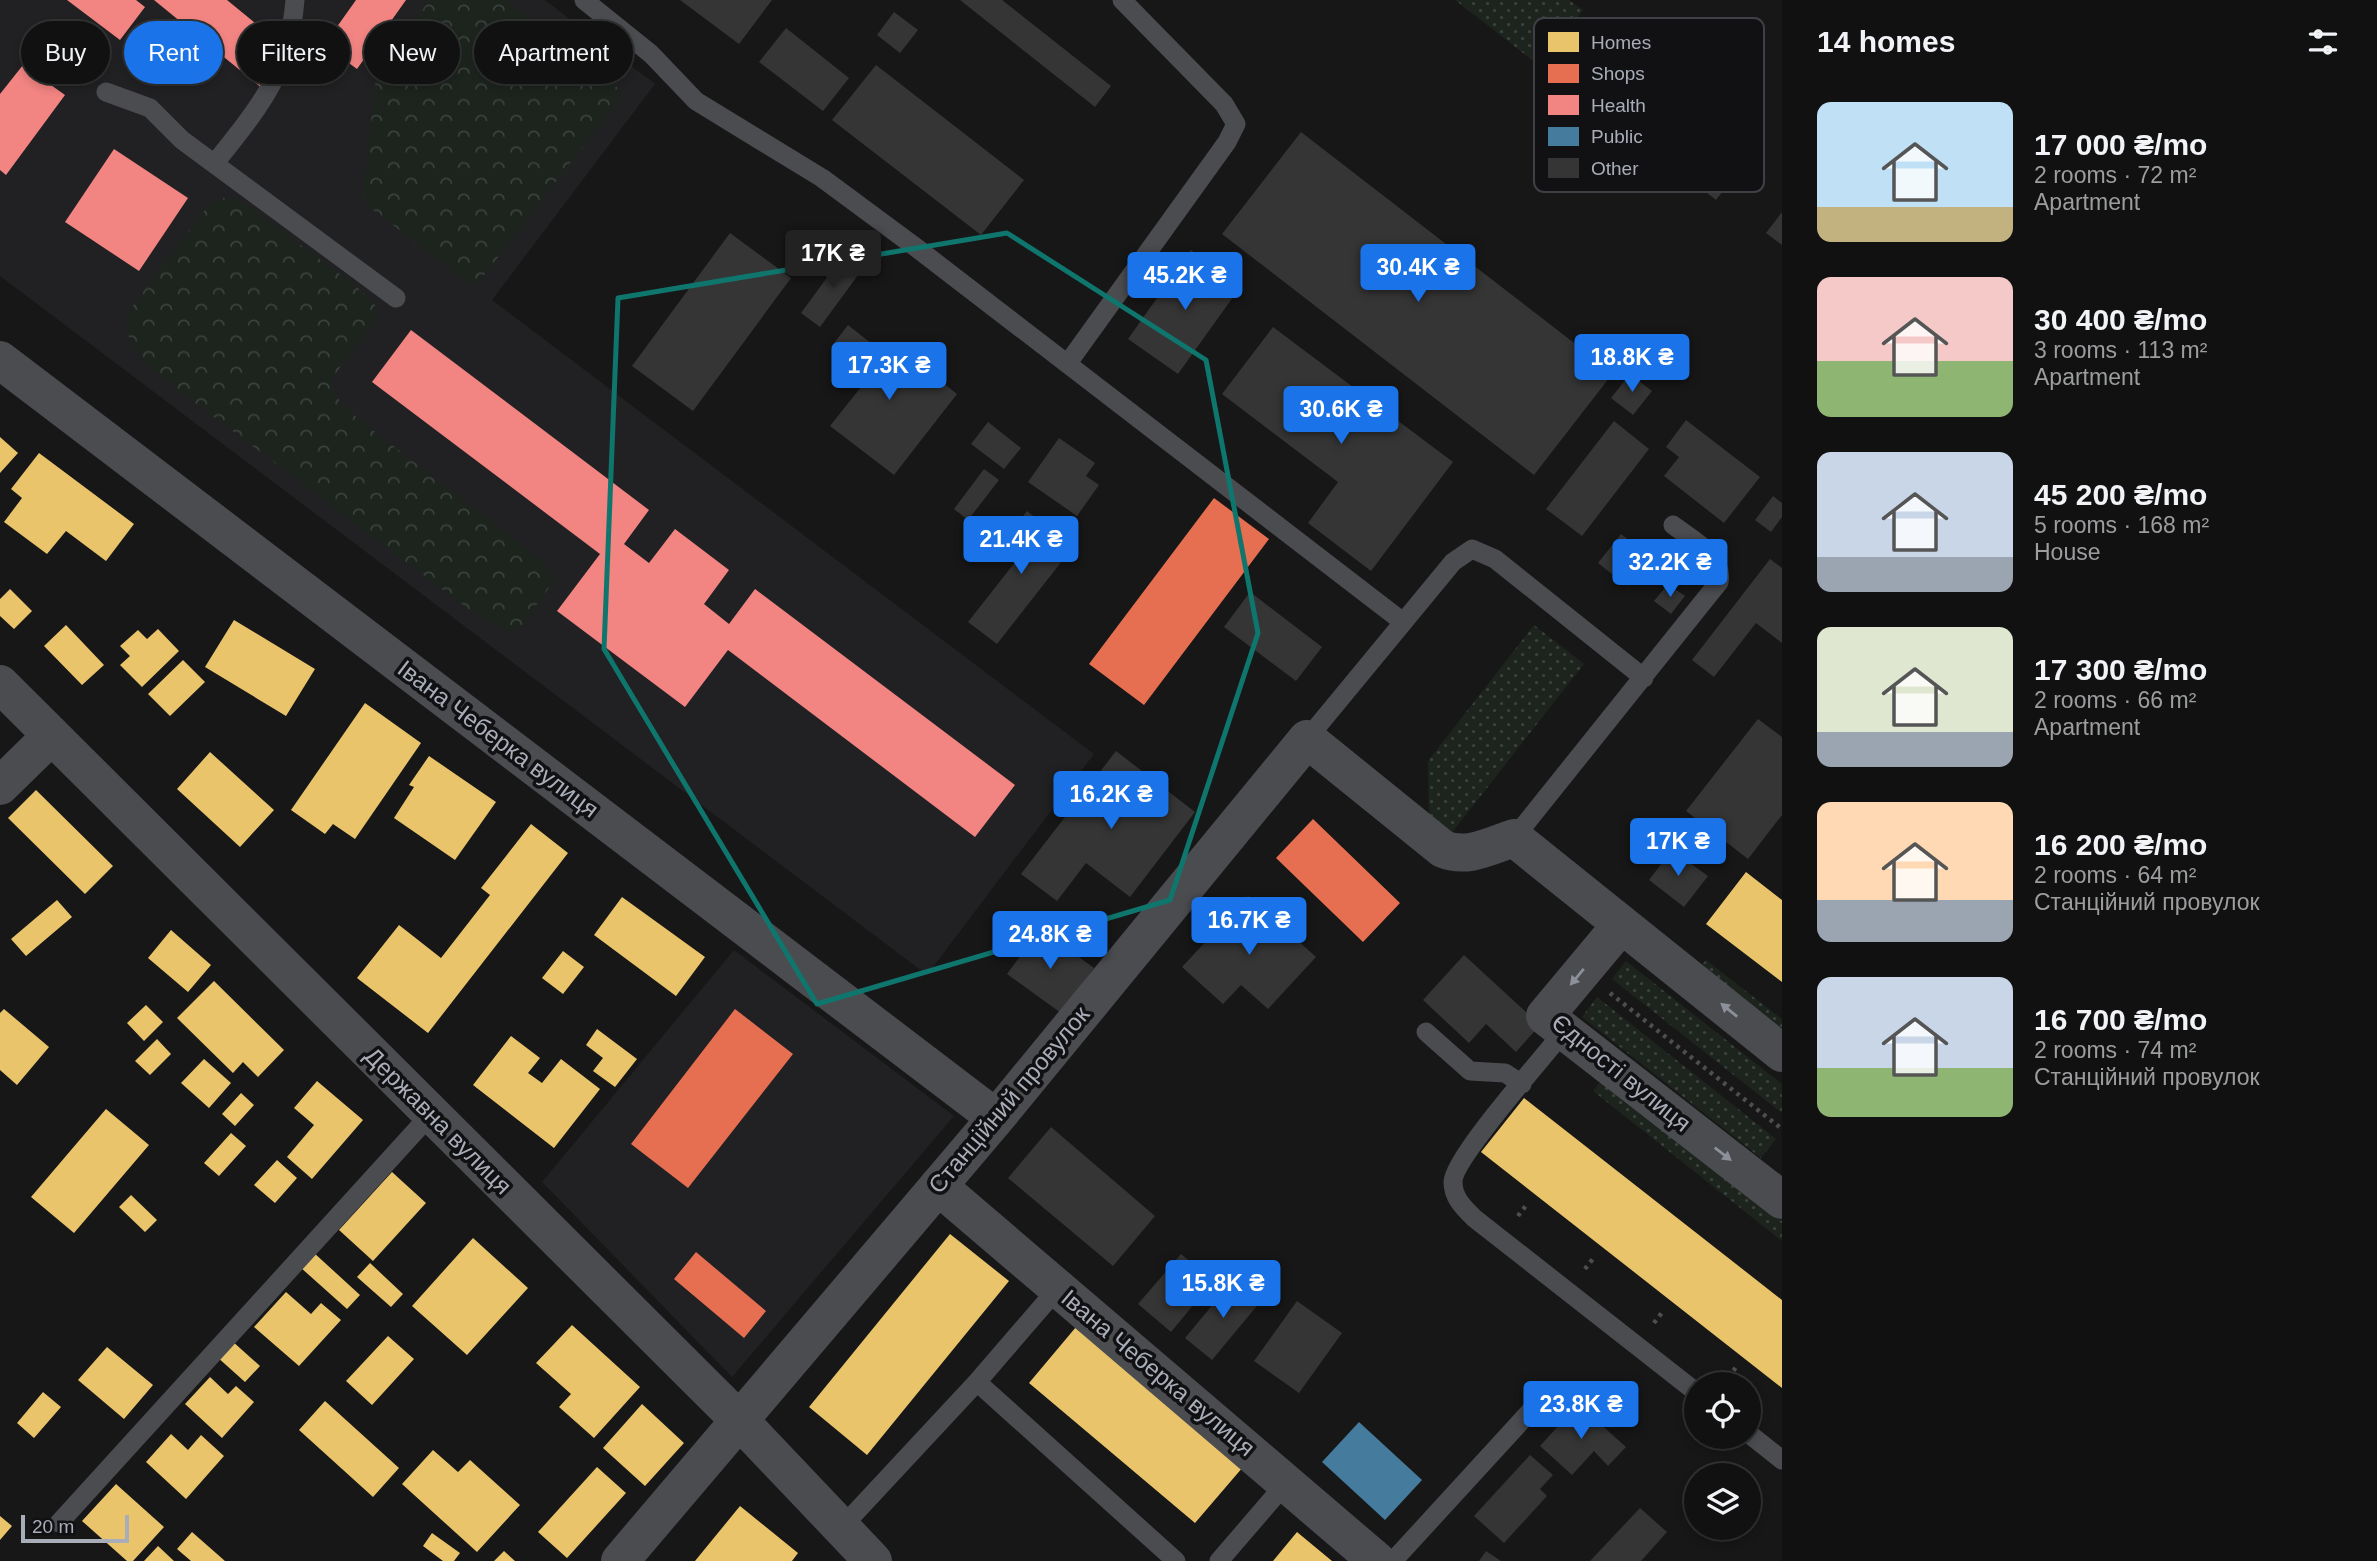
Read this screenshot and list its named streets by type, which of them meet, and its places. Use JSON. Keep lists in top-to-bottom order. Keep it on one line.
{"streets":{"street":["Івана Чеберка вулиця","Єдності вулиця","Станційний провулок","Державна вулиця"]},"crossings":[["Івана Чеберка вулиця","Станційний провулок"],["Станційний провулок","Державна вулиця"]],"legend":["Homes","Shops","Health","Public","Other"],"scale_bar":"20 m","page":{"heading":"14 homes","chip":["Buy","Rent","Filters","New","Apartment"],"list":[{"name":"17 000 ₴/mo","note":"2 rooms · 72 m² · Apartment"},{"name":"30 400 ₴/mo","note":"3 rooms · 113 m² · Apartment"},{"name":"45 200 ₴/mo","note":"5 rooms · 168 m² · House"},{"name":"17 300 ₴/mo","note":"2 rooms · 66 m² · Apartment"},{"name":"16 200 ₴/mo","note":"2 rooms · 64 m² · Станційний провулок"},{"name":"16 700 ₴/mo","note":"2 rooms · 74 m² · Станційний провулок"}],"price":["17K ₴","30.4K ₴","45.2K ₴","18.8K ₴","17.3K ₴","30.6K ₴","21.4K ₴","32.2K ₴","16.2K ₴","17K ₴","16.7K ₴","24.8K ₴","15.8K ₴","23.8K ₴"],"scale":"20 m"}}
